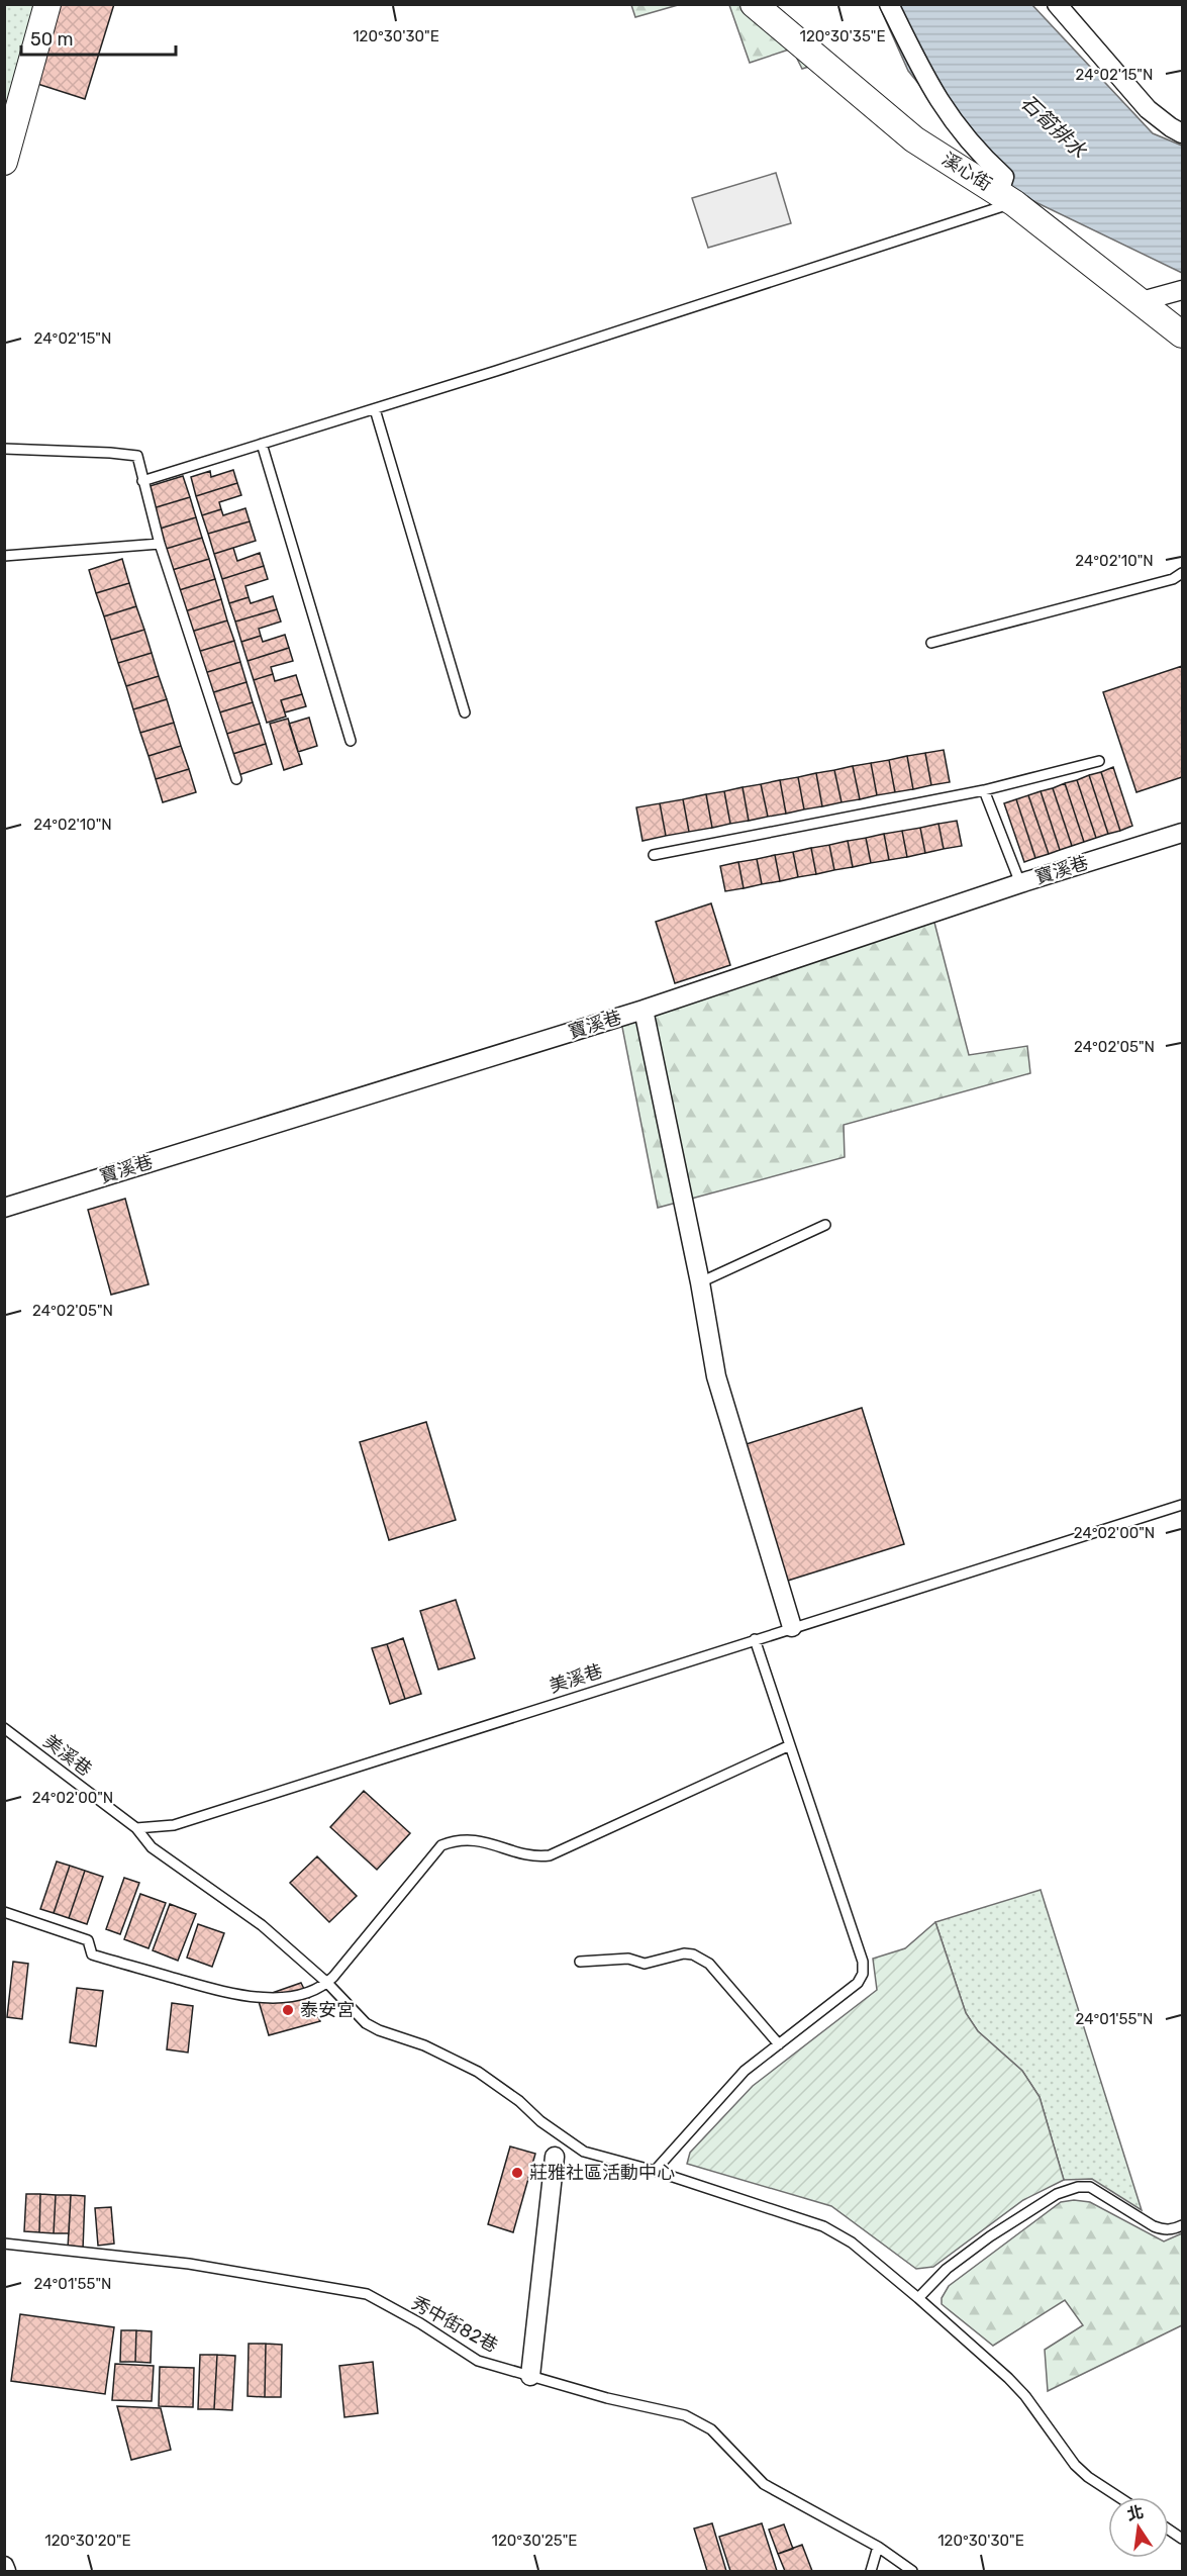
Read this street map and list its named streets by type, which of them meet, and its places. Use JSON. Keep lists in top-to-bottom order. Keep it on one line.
{"streets":{"street":["溪心街","寶溪巷"],"lane":["美溪巷","秀中街82巷"]},"water":["石筍排水"],"places":["泰安宮","莊雅社區活動中心"],"scale_bar":"50 m","north":"top","coordinates":["120°30'30\"E","120°30'35\"E","24°02'15\"N","24°02'10\"N","24°02'05\"N","24°02'00\"N","24°01'55\"N","120°30'20\"E","120°30'25\"E"]}
